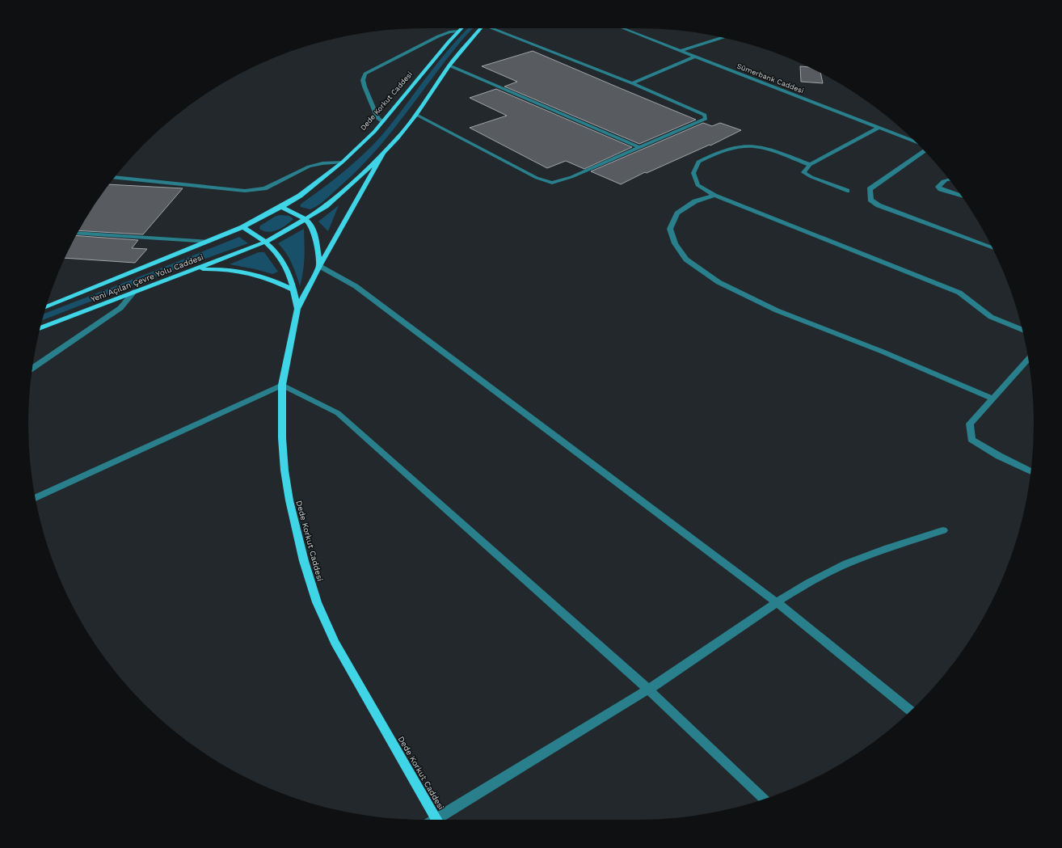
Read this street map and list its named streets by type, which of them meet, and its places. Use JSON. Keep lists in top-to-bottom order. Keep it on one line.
{"streets":{"main road":["Dede Korkut Caddesi","Yeni Açılan Çevre Yolu Caddesi"],"street":["Sümerbank Caddesi"]},"crossings":[["Dede Korkut Caddesi","Yeni Açılan Çevre Yolu Caddesi"]]}
